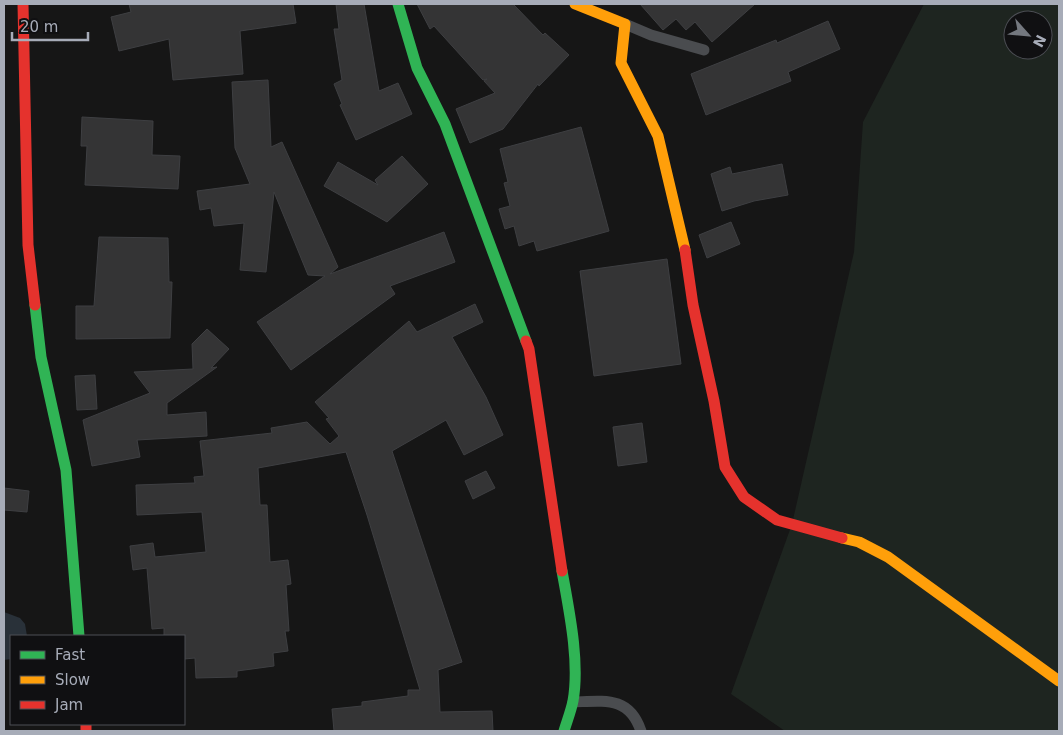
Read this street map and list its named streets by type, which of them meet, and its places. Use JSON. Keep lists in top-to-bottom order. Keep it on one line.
{"legend":["Fast","Slow","Jam"],"scale_bar":"20 m","north":"bottom right"}
